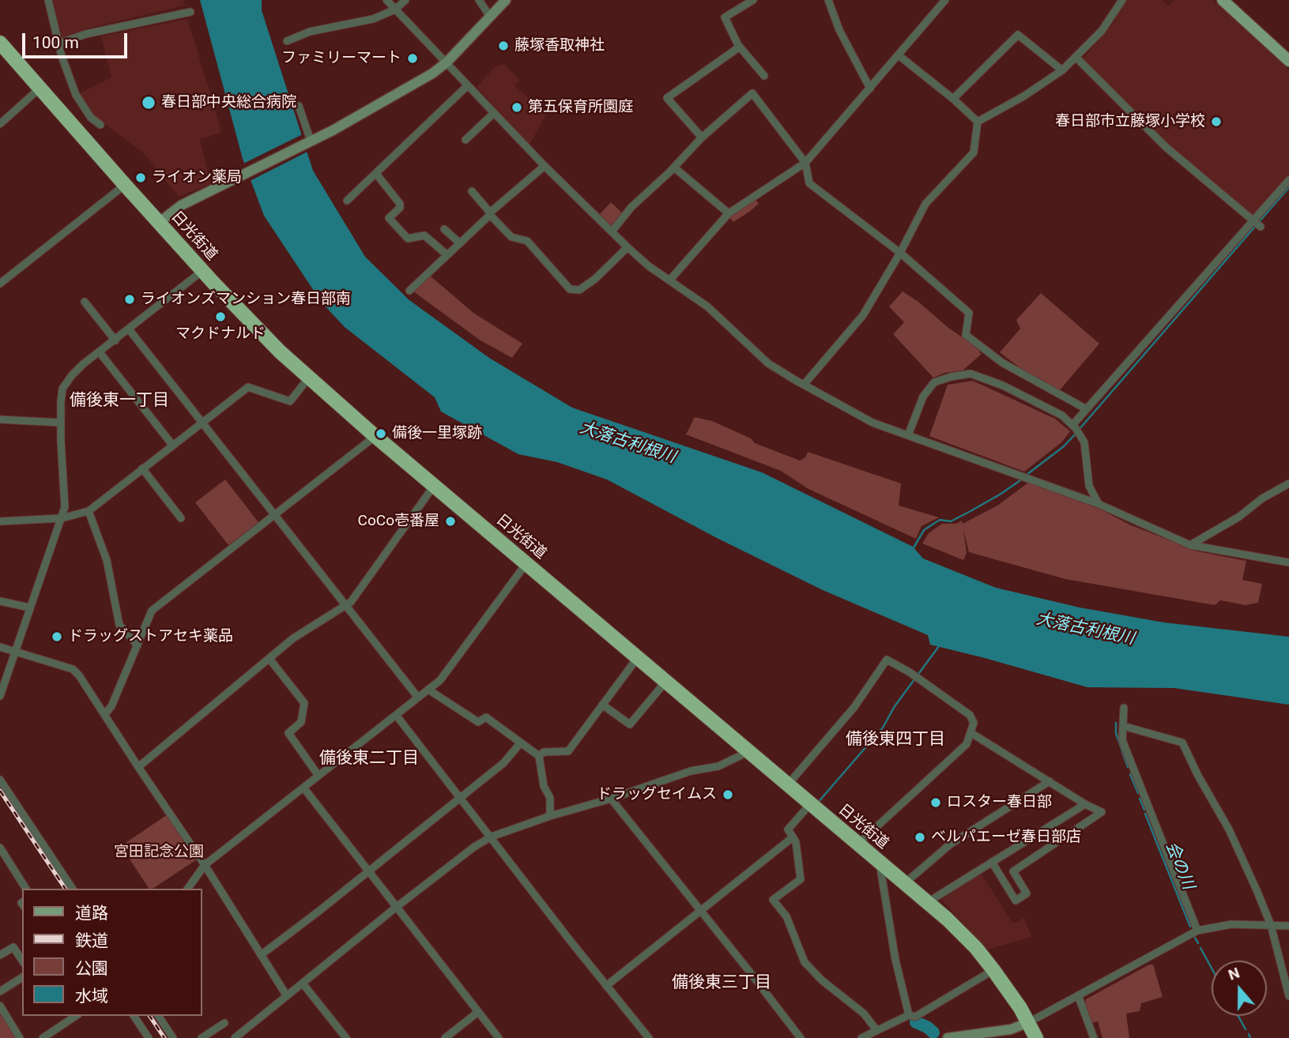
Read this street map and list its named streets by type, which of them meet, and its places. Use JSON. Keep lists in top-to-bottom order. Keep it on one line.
{"streets":{"highway":["日光街道"]},"districts":["備後東一丁目","備後東四丁目","備後東二丁目","備後東三丁目"],"water":["大落古利根川","会の川"],"parks":["宮田記念公園"],"places":["藤塚香取神社","ファミリーマート","春日部中央総合病院","第五保育所園庭","春日部市立藤塚小学校","ライオン薬局","ライオンズマンション春日部南","マクドナルド","備後一里塚跡","CoCo壱番屋","ドラッグストアセキ薬品","ドラッグセイムス","ロスター春日部","ベルパエーゼ春日部店"],"legend":["道路","鉄道","公園","水域"],"scale_bar":"100 m","north":"top"}
